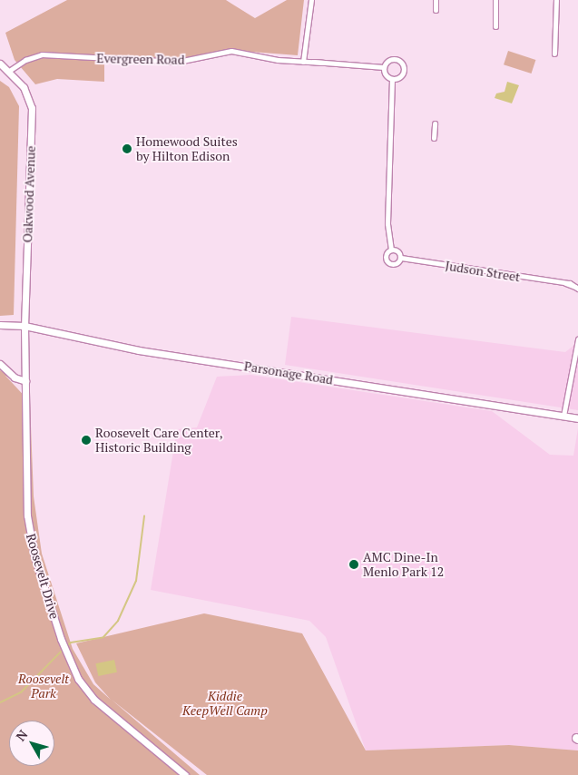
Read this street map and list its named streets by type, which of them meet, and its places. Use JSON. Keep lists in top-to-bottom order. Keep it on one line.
{"streets":{"street":["Evergreen Road","Oakwood Avenue","Judson Street","Parsonage Road","Roosevelt Drive"]},"crossings":[["Evergreen Road","Oakwood Avenue"],["Oakwood Avenue","Parsonage Road"],["Oakwood Avenue","Roosevelt Drive"],["Parsonage Road","Roosevelt Drive"]],"parks":["Roosevelt Park","Kiddie KeepWell Camp"],"places":["Homewood Suites by Hilton Edison","Roosevelt Care Center, Historic Building","AMC Dine-In Menlo Park 12"],"north":"top left"}
